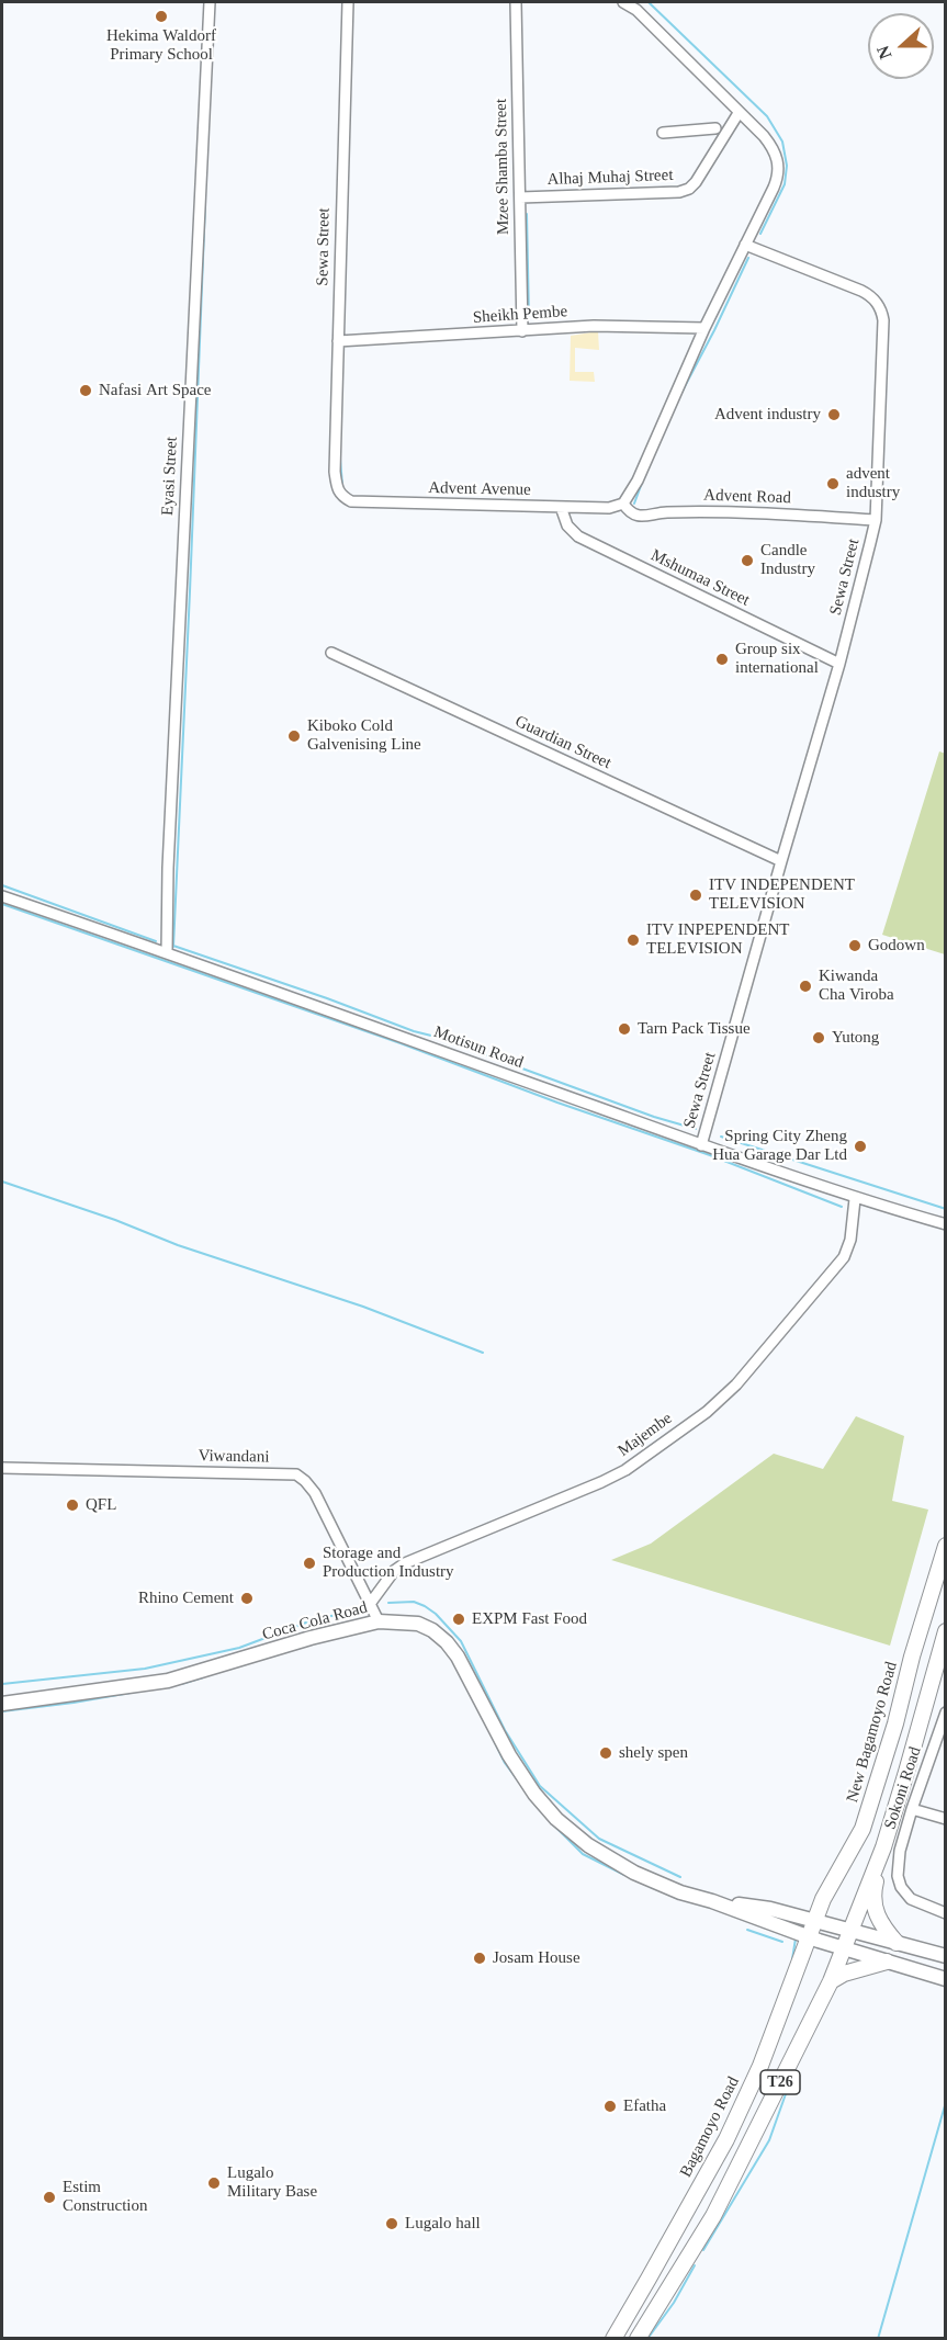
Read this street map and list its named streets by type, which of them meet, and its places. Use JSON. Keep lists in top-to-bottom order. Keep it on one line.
{"streets":{"highway":["New Bagamoyo Road","T26","Bagamoyo Road"],"main road":["Coca Cola Road"],"street":["Mzee Shamba Street","Alhaj Muhaj Street","Sewa Street","Sheikh Pembe","Eyasi Street","Advent Avenue","Advent Road","Mshumaa Street","Guardian Street","Motisun Road","Majembe","Viwandani","Sokoni Road"]},"crossings":[["Mzee Shamba Street","Alhaj Muhaj Street"],["Mzee Shamba Street","Sheikh Pembe"],["Sewa Street","Sheikh Pembe"],["Sewa Street","Advent Avenue"],["Sewa Street","Advent Road"],["Sewa Street","Mshumaa Street"],["Sewa Street","Guardian Street"],["Sewa Street","Motisun Road"],["Eyasi Street","Motisun Road"],["Advent Avenue","Advent Road"],["Advent Avenue","Mshumaa Street"],["Motisun Road","Majembe"],["Majembe","Viwandani"],["Viwandani","Coca Cola Road"],["Coca Cola Road","New Bagamoyo Road"],["Coca Cola Road","T26"],["Coca Cola Road","Bagamoyo Road"],["New Bagamoyo Road","Bagamoyo Road"]],"places":["Hekima Waldorf Primary School","Nafasi Art Space","Advent industry","advent industry","Candle Industry","Group six international","Kiboko Cold Galvenising Line","ITV INDEPENDENT TELEVISION","ITV INPEPENDENT TELEVISION","Godown","Kiwanda Cha Viroba","Tarn Pack Tissue","Yutong","Spring City Zheng Hua Garage Dar Ltd","QFL","Storage and Production Industry","Rhino Cement","EXPM Fast Food","shely spen","Josam House","Efatha","Lugalo Military Base","Estim Construction","Lugalo hall"],"north":"left"}
